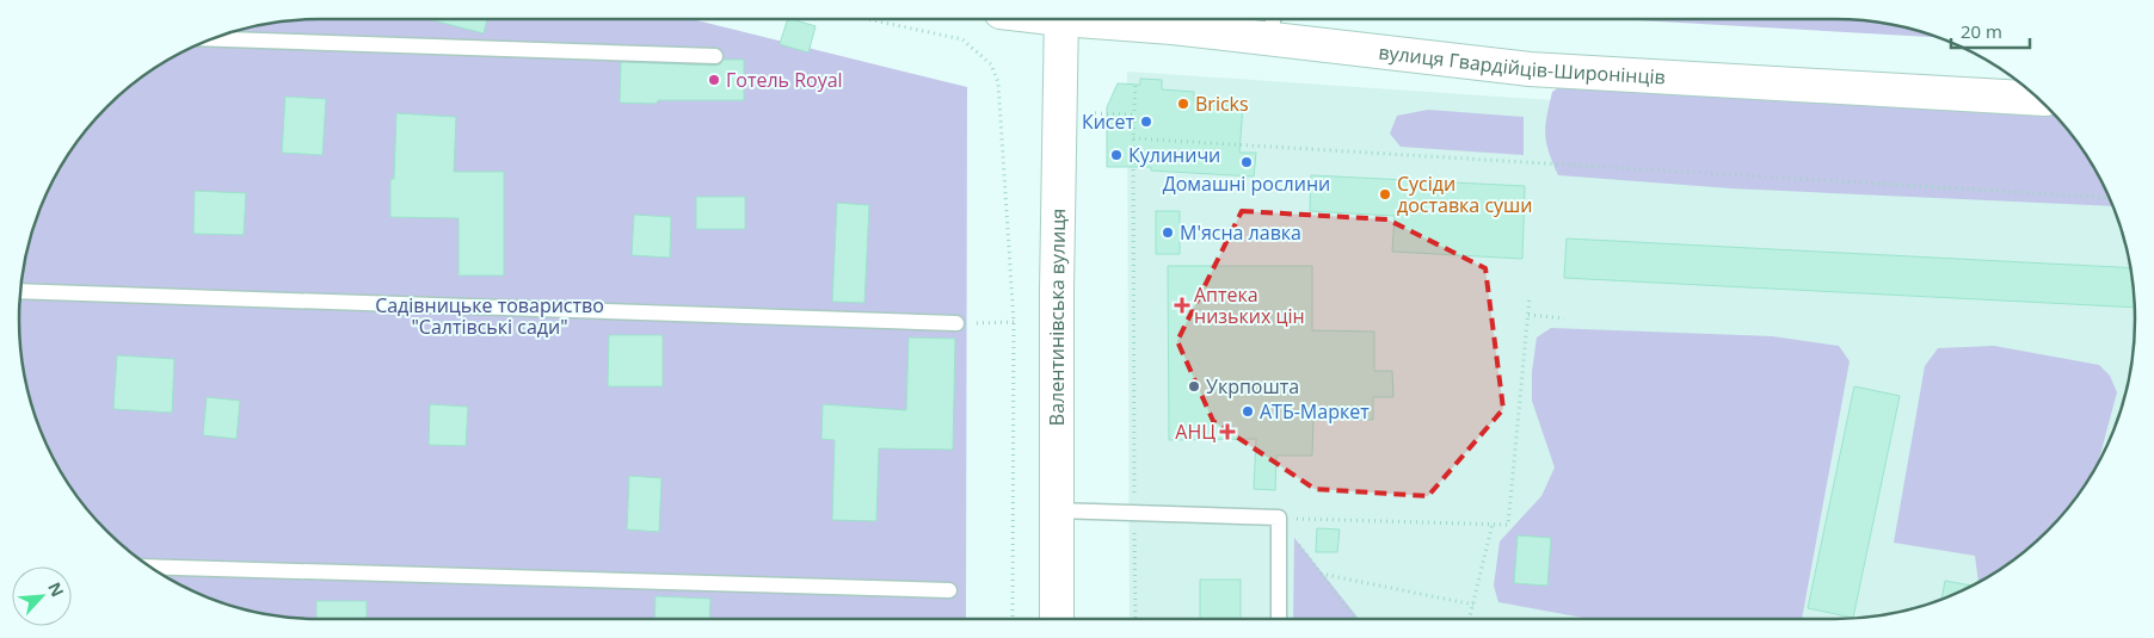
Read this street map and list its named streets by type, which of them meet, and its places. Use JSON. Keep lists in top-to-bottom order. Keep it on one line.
{"streets":{"main road":["вулиця Гвардійців-Широнінців","Валентинівська вулиця"]},"parks":["Садівницьке товариство \"Салтівські сади\""],"places":{"other":["Готель Royal","Bricks","Кисет","Кулиничи","Домашні рослини","Сусіди доставка суши","М'ясна лавка","Укрпошта","АТБ-Маркет"],"health":["Аптека низьких цін","АНЦ"]},"scale_bar":"20 m","north":"top right"}
